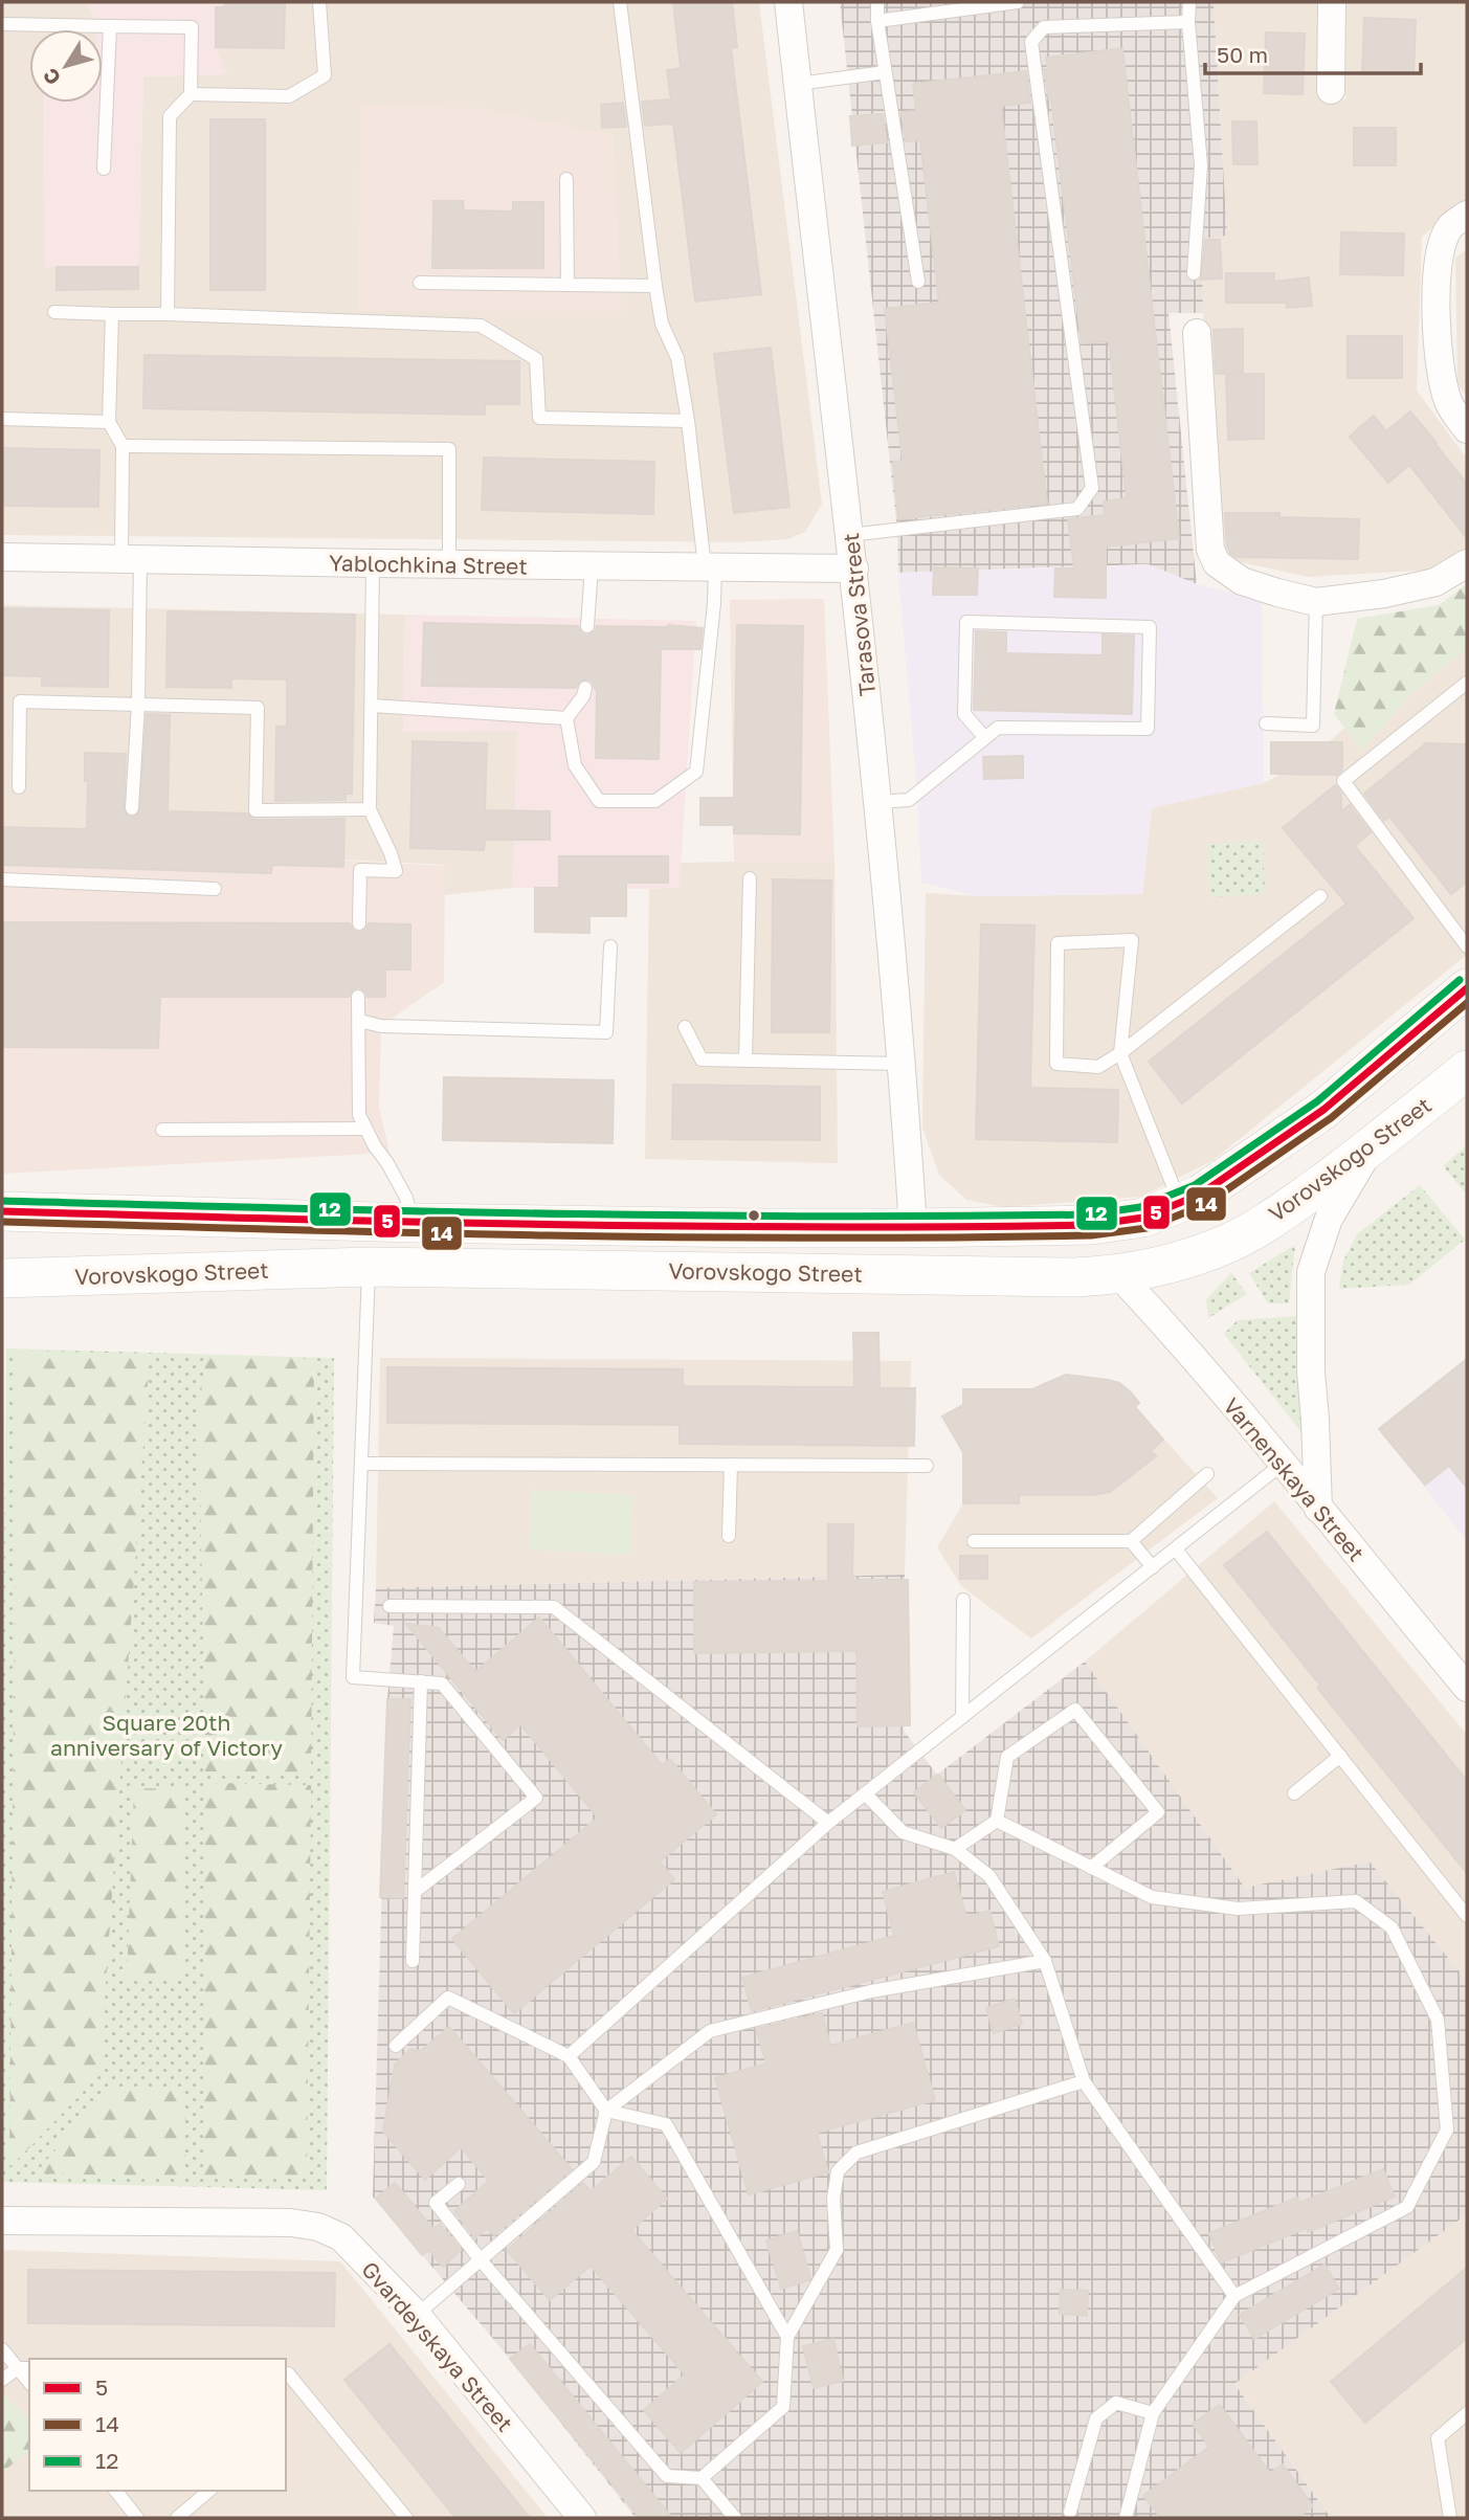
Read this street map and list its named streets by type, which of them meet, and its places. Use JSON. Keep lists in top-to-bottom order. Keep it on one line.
{"streets":{"main road":["Vorovskogo Street"],"street":["Yablochkina Street","Tarasova Street","Varnenskaya Street","Gvardeyskaya Street"]},"crossings":[["Yablochkina Street","Tarasova Street"],["Tarasova Street","Vorovskogo Street"],["Vorovskogo Street","Varnenskaya Street"]],"parks":["Square 20th anniversary of Victory"],"lines":["transit line 12","transit line 5","transit line 14"],"legend":["5","14","12"],"scale_bar":"50 m","north":"bottom left"}
